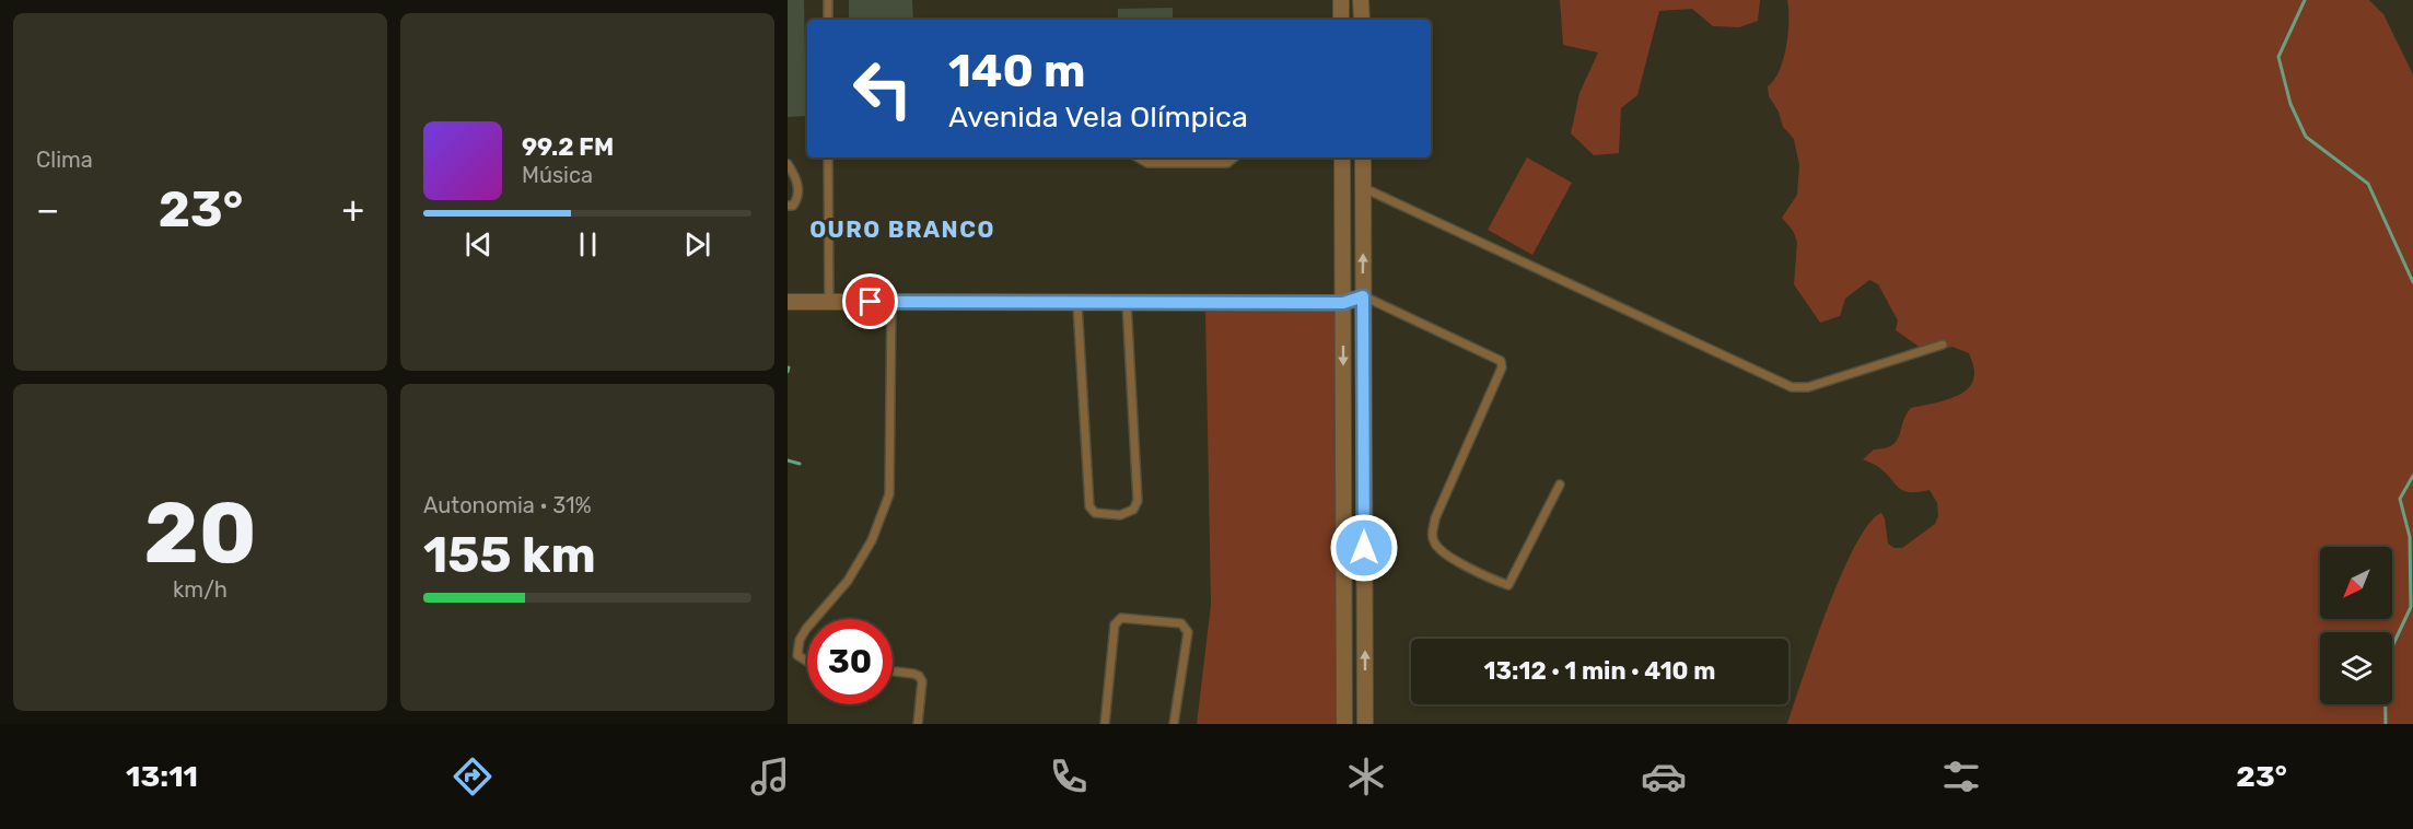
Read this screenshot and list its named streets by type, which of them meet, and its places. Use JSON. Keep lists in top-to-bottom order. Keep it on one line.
{"districts":["OURO BRANCO"],"north":"bottom left","page":{"tile":["Clima",["20","km/h"],["Autonomia · 31%","155 km"]],"turn":["140 m","Avenida Vela Olímpica"],"song":["99.2 FM","Música"],"heat":["−","23°","+"],"limit":"30","trip":"13:12 · 1 min · 410 m","tabs":["13:11","23°"]}}
